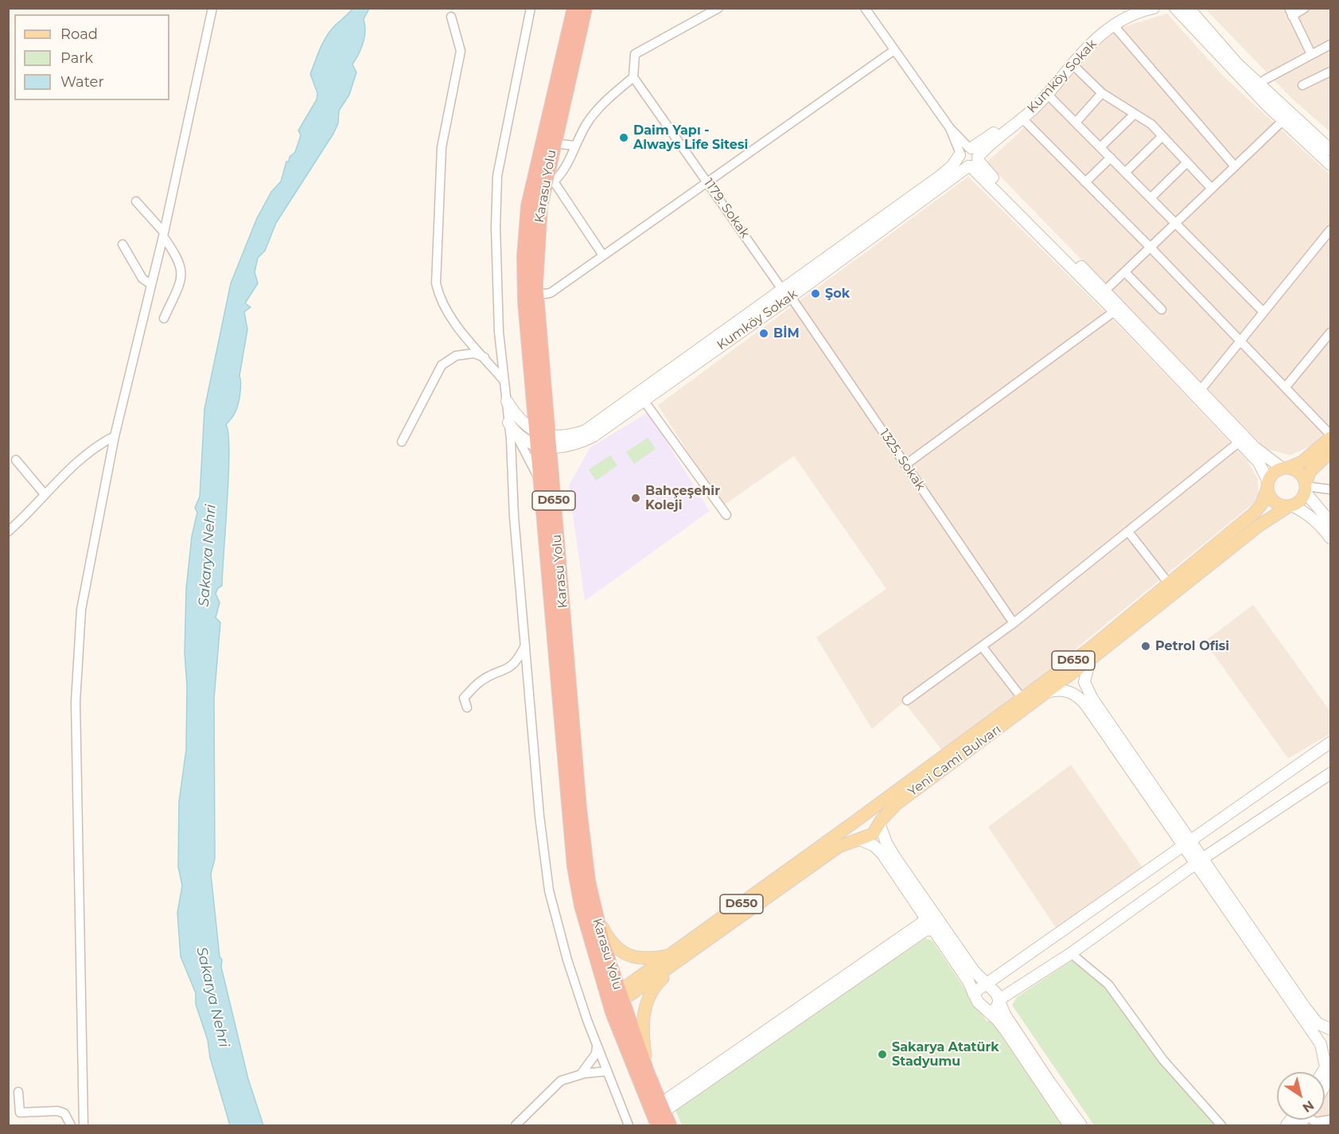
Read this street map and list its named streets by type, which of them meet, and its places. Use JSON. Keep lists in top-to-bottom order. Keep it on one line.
{"streets":{"highway":["Karasu Yolu","D650"],"main road":["Yeni Cami Bulvarı"],"street":["Kumköy Sokak","1179. Sokak","1325. Sokak"]},"crossings":[["Kumköy Sokak","Karasu Yolu"],["Kumköy Sokak","1179. Sokak"],["Kumköy Sokak","1325. Sokak"],["Karasu Yolu","Yeni Cami Bulvarı"],["1179. Sokak","1325. Sokak"]],"water":["Sakarya Nehri"],"places":["Daim Yapı - Always Life Sitesi","Şok","BİM","Bahçeşehir Koleji","Petrol Ofisi","Sakarya Atatürk Stadyumu"],"legend":["Road","Park","Water"],"north":"bottom right"}
